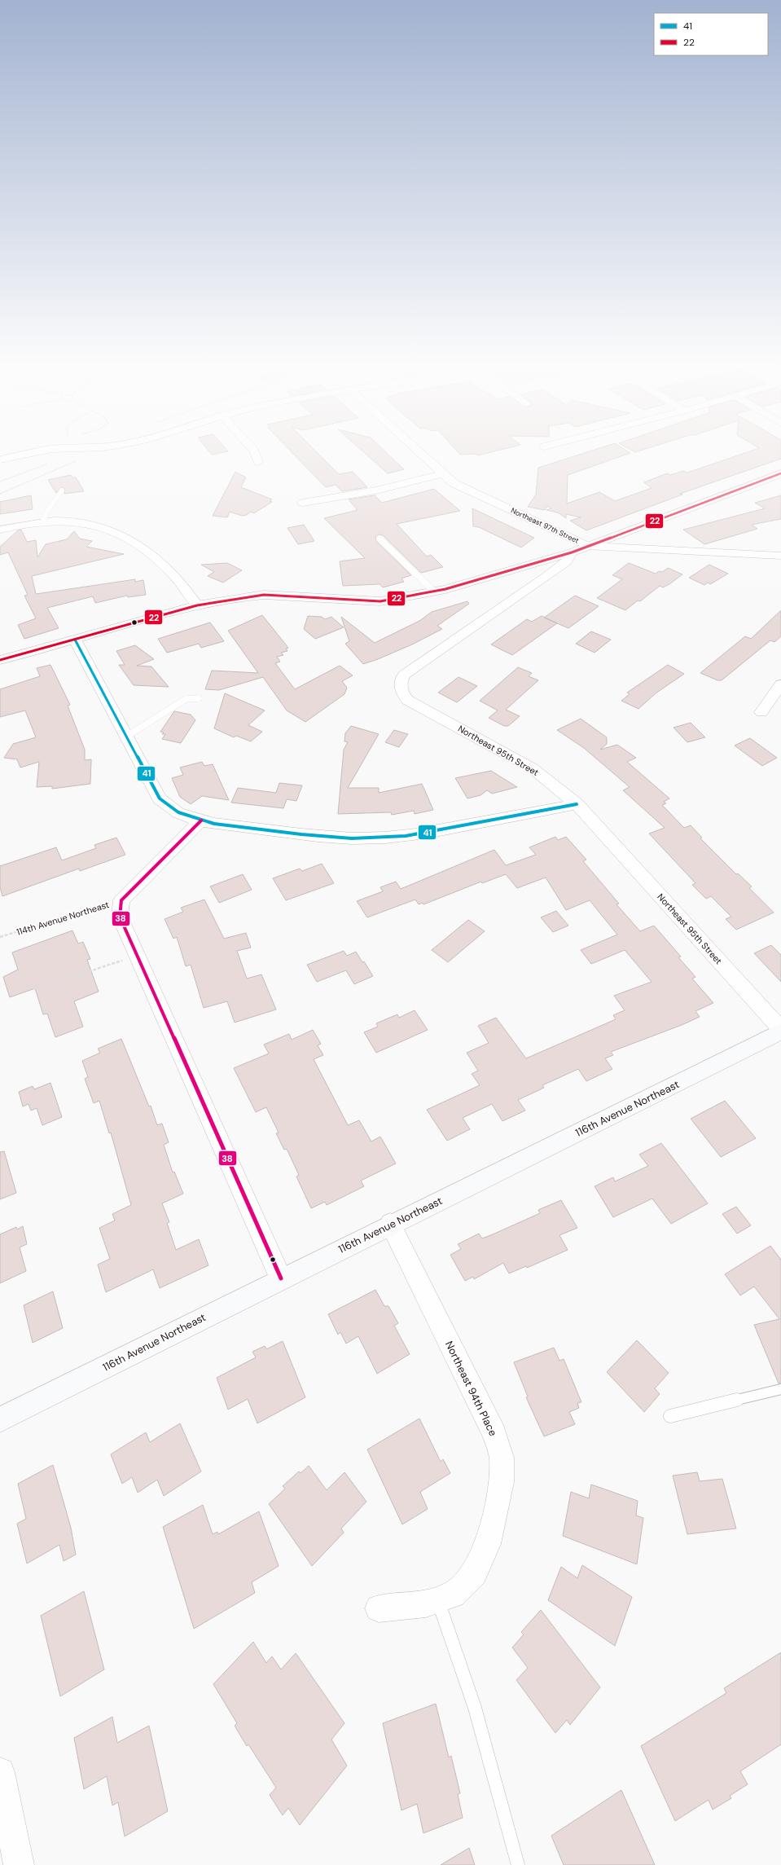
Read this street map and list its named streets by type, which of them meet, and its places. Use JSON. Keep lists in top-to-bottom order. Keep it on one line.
{"streets":{"street":["Northeast 97th Street","Northeast 95th Street","114th Avenue Northeast","116th Avenue Northeast","Northeast 94th Place"]},"crossings":[["116th Avenue Northeast","Northeast 94th Place"]],"lines":["transit line 22","transit line 41","transit line 38"],"legend":["41","22"]}
